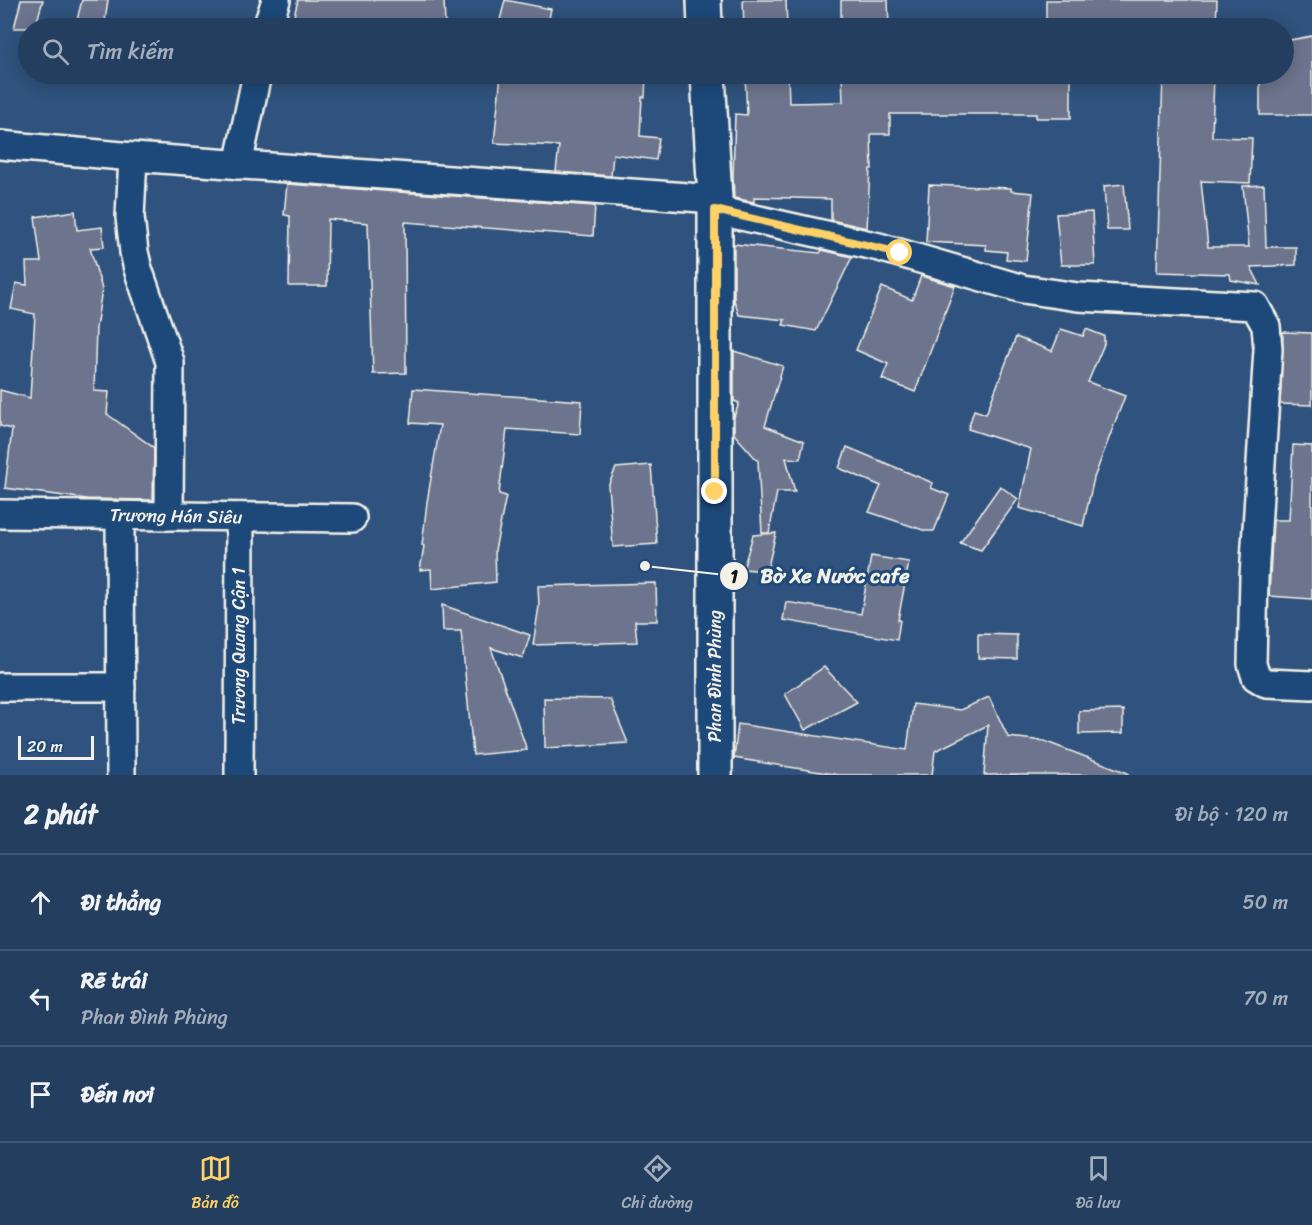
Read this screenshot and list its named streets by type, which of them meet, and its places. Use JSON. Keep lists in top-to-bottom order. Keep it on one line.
{"streets":{"street":["Trương Hán Siêu","Trương Quang Cận 1","Phan Đình Phùng"]},"crossings":[["Trương Hán Siêu","Trương Quang Cận 1"]],"places":["Bờ Xe Nước cafe"],"scale_bar":"20 m","page":{"search":"Tìm kiếm","scale":"20 m","heading":["2 phút","Đi bộ · 120 m"],"list":[["Đi thẳng","50 m"],["Rẽ trái","Phan Đình Phùng","70 m"],"Đến nơi"],"nav":["Bản đồ","Chỉ đường","Đã lưu"]}}
